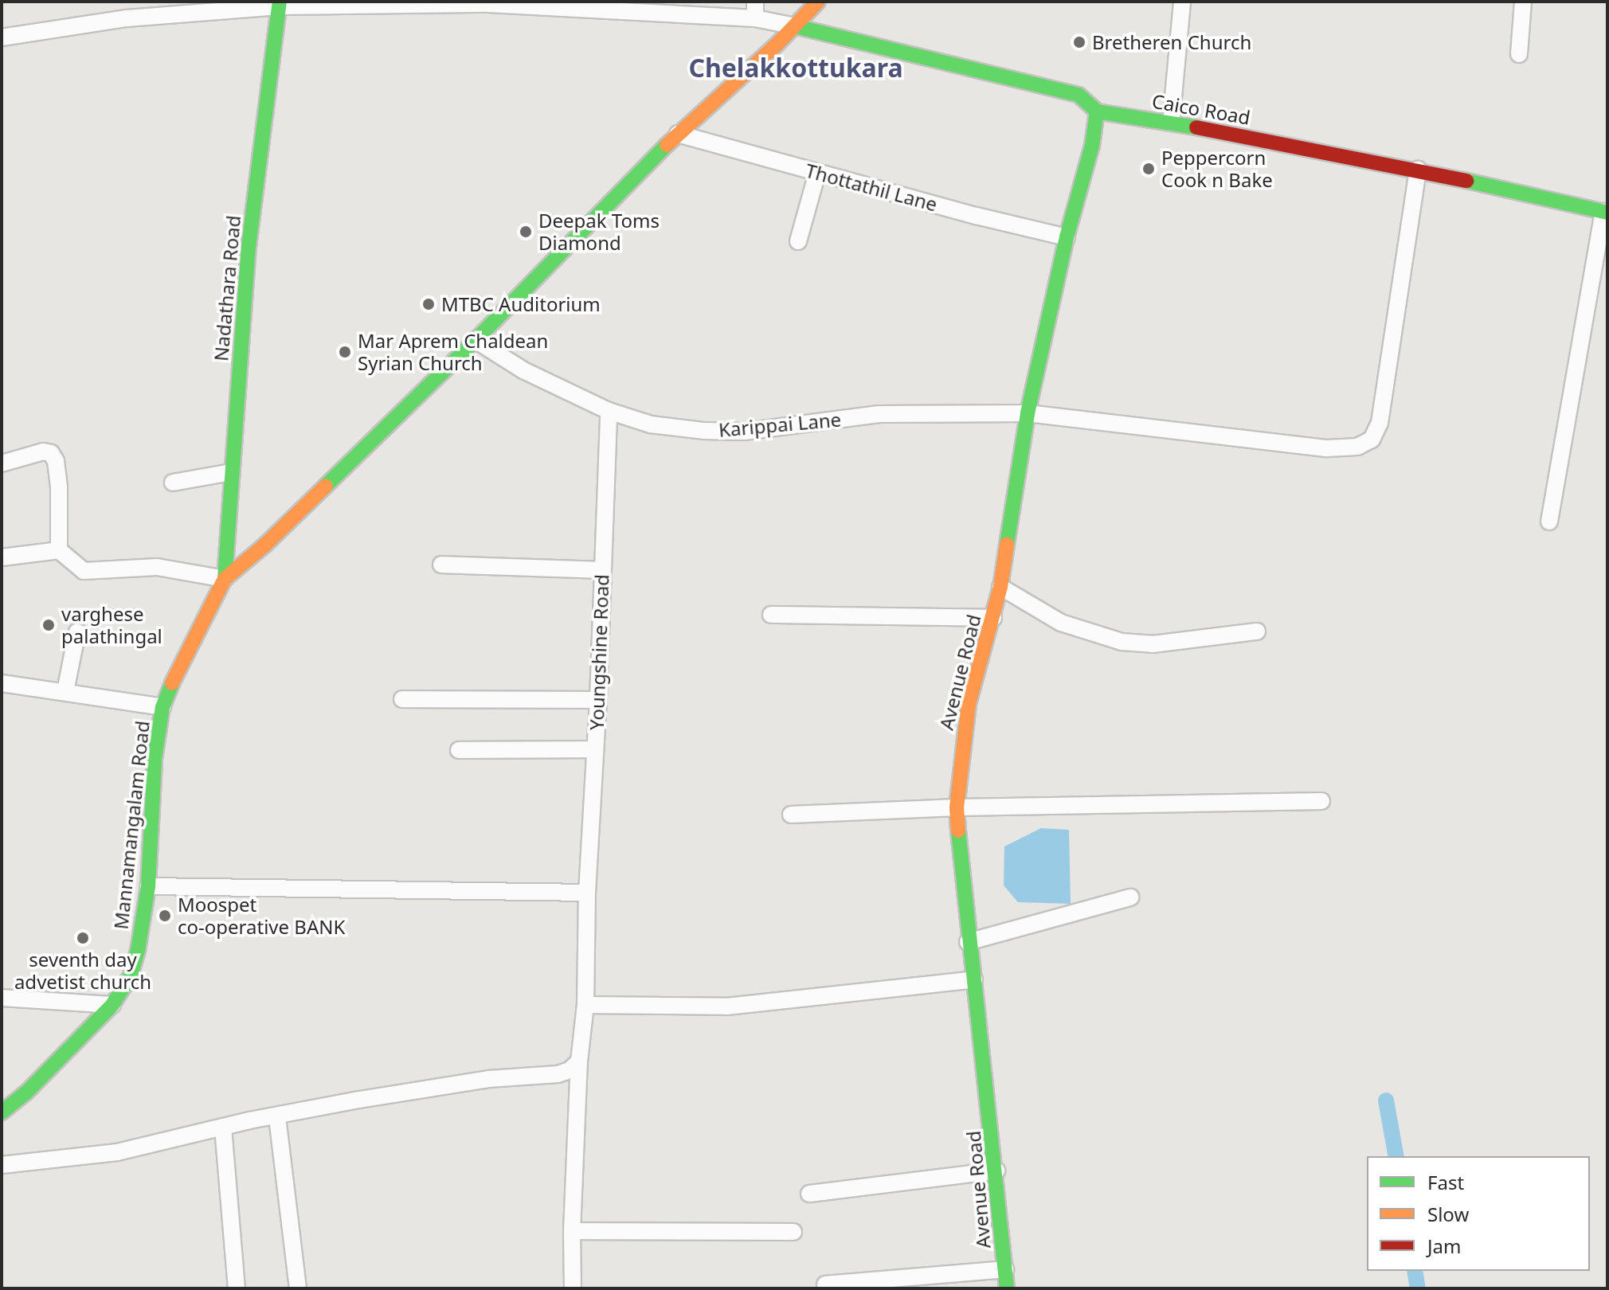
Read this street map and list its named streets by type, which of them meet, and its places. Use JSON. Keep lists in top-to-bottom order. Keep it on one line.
{"streets":{"street":["Caico Road","Thottathil Lane","Nadathara Road","Karippai Lane","Youngshine Road","Avenue Road","Mannamangalam Road"]},"crossings":[["Caico Road","Karippai Lane"],["Caico Road","Avenue Road"],["Thottathil Lane","Avenue Road"],["Nadathara Road","Mannamangalam Road"],["Karippai Lane","Youngshine Road"],["Karippai Lane","Avenue Road"]],"districts":["Chelakkottukara"],"places":["Bretheren Church","Peppercorn Cook n Bake","Deepak Toms Diamond","MTBC Auditorium","Mar Aprem Chaldean Syrian Church","varghese palathingal","Moospet co-operative BANK","seventh day advetist church"],"legend":["Fast","Slow","Jam"]}
